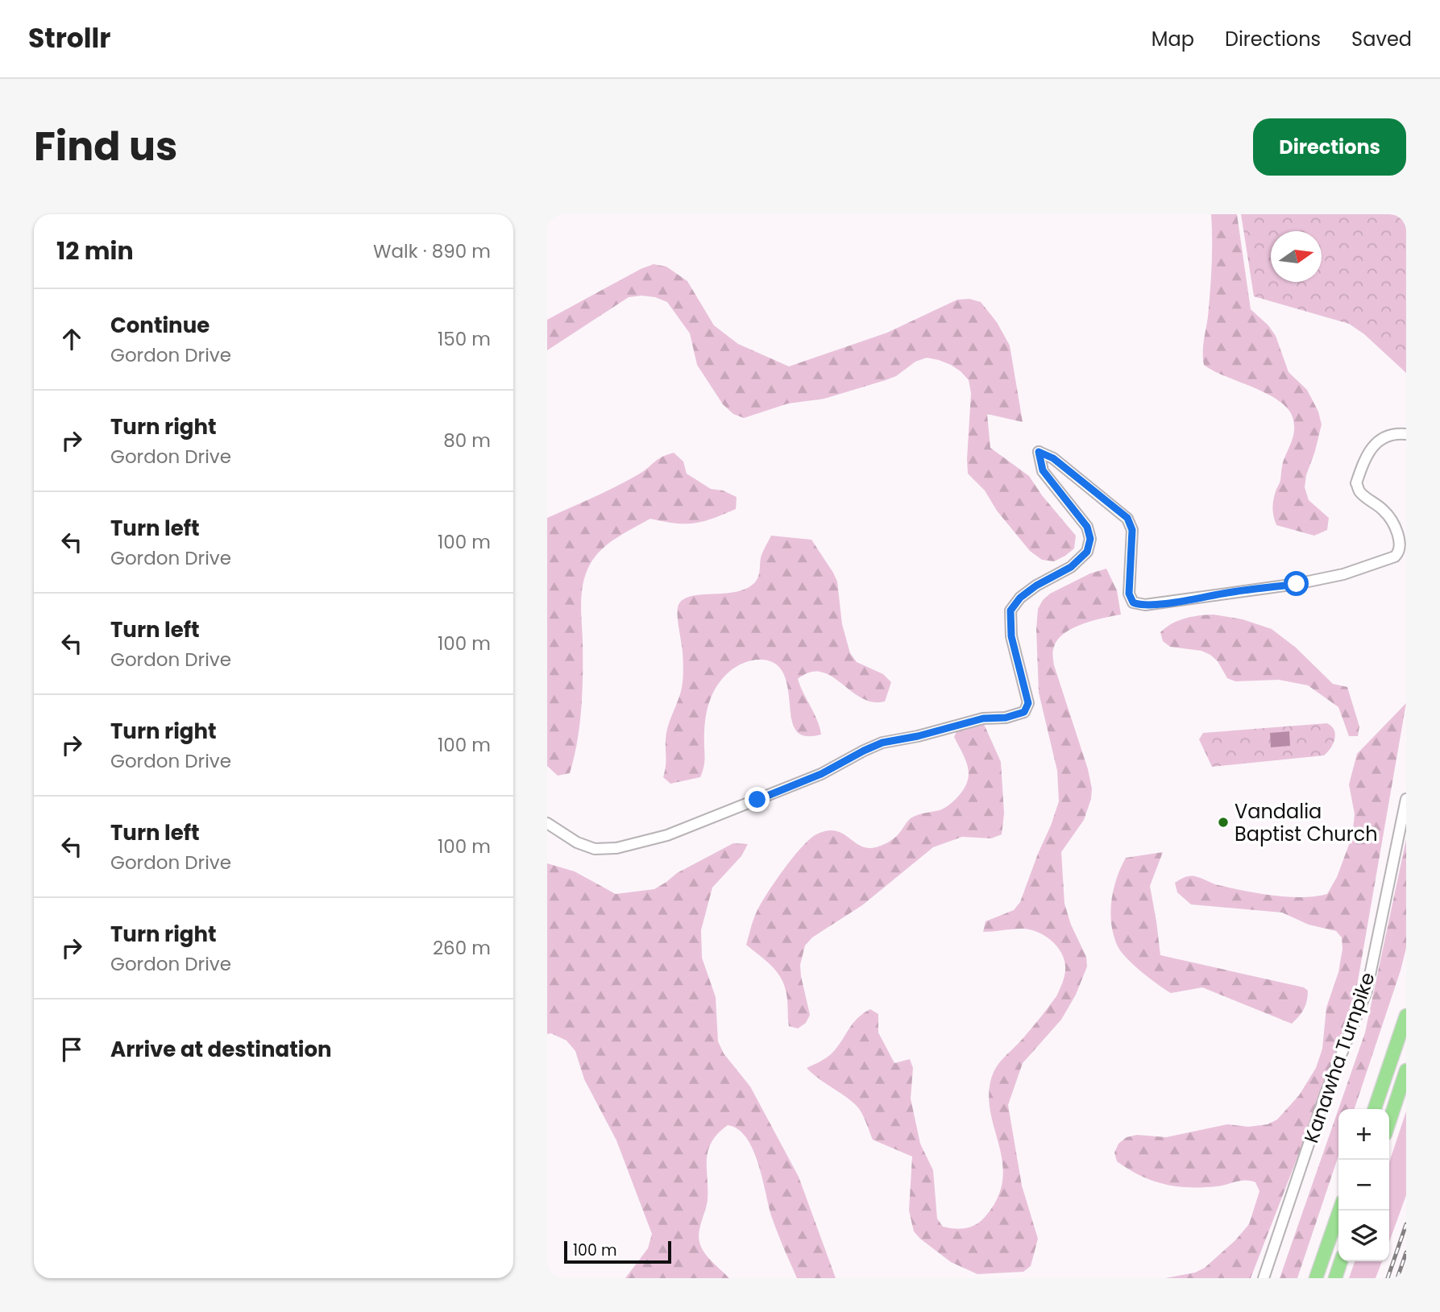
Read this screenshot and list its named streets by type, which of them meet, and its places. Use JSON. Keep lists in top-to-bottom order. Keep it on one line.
{"streets":{"street":["Kanawha Turnpike"]},"places":["Vandalia Baptist Church"],"scale_bar":"100 m","north":"right","page":{"header":"Strollr","nav":["Map","Directions","Saved"],"title":"Find us","buttons":"Directions","heading":["12 min","Walk · 890 m"],"list":[["Continue","Gordon Drive","150 m"],["Turn right","Gordon Drive","80 m"],["Turn left","Gordon Drive","100 m"],["Turn left","Gordon Drive","100 m"],["Turn right","Gordon Drive","100 m"],["Turn left","Gordon Drive","100 m"],["Turn right","Gordon Drive","260 m"],"Arrive at destination"],"map_buttons":["+","−"],"scale":"100 m"}}
